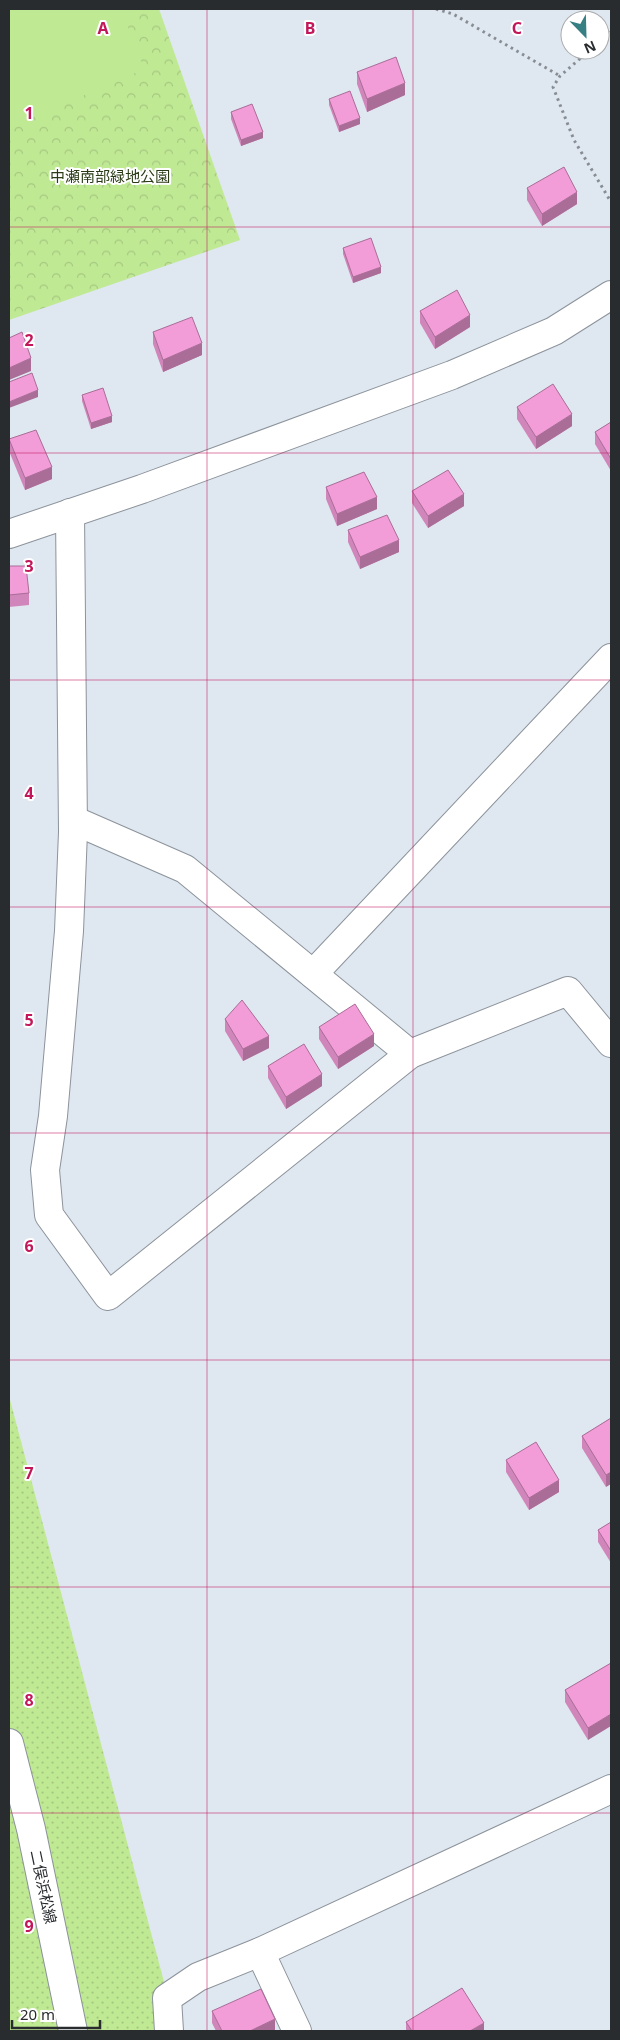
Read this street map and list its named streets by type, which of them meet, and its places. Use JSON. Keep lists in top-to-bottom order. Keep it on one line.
{"streets":{"street":["二俣浜松線"]},"parks":["中瀬南部緑地公園"],"scale_bar":"20 m","north":"bottom right","grid":{"columns":["A","B","C"],"rows":["1","2","3","4","5","6","7","8","9"]}}
